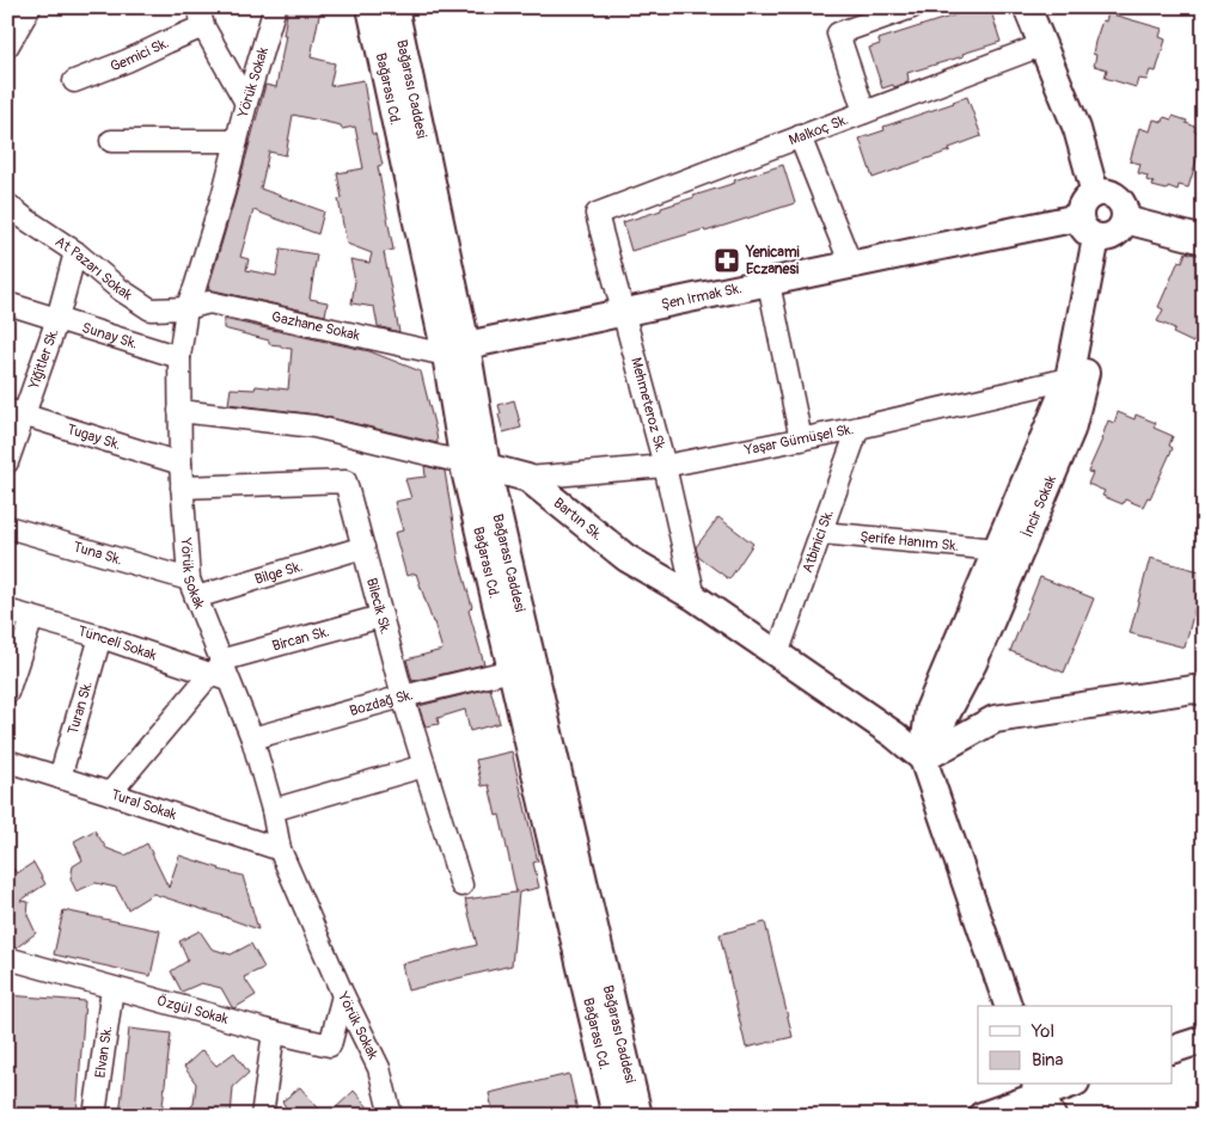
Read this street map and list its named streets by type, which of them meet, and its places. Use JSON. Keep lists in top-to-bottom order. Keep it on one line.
{"streets":{"main road":["Bağarası Cd.","Bağarası Caddesi","Şen Irmak Sk.","İncir Sokak","Bartın Sk."],"street":["Gemici Sk.","Yörük Sokak","Malkoç Sk.","At Pazarı Sokak","Gazhane Sokak","Sunay Sk.","Yiğitler Sk.","Mehmeteroz Sk.","Tugay Sk.","Yaşar Gümüşel Sk.","Atbinici Sk.","Şerife Hanım Sk.","Tuna Sk.","Bilge Sk.","Bilecik Sk.","Bircan Sk.","Tünceli Sokak","Bozdağ Sk.","Turan Sk.","Tural Sokak","Özgül Sokak","Elvan Sk."]},"crossings":[["Yörük Sokak","At Pazarı Sokak"],["Yörük Sokak","Gazhane Sokak"],["Yörük Sokak","Sunay Sk."],["Yörük Sokak","Tugay Sk."],["Yörük Sokak","Bartın Sk."],["Yörük Sokak","Tuna Sk."],["Yörük Sokak","Bilge Sk."],["Yörük Sokak","Bilecik Sk."],["Yörük Sokak","Bircan Sk."],["Yörük Sokak","Tünceli Sokak"],["Yörük Sokak","Bozdağ Sk."],["Yörük Sokak","Tural Sokak"],["Yörük Sokak","Özgül Sokak"],["Bağarası Cd.","Bağarası Caddesi"],["Bağarası Cd.","Şen Irmak Sk."],["Bağarası Cd.","Gazhane Sokak"],["Bağarası Cd.","Bartın Sk."],["Bağarası Cd.","Bozdağ Sk."],["Bağarası Caddesi","Şen Irmak Sk."],["Bağarası Caddesi","Gazhane Sokak"],["Bağarası Caddesi","Bartın Sk."],["Malkoç Sk.","Mehmeteroz Sk."],["At Pazarı Sokak","Gazhane Sokak"],["At Pazarı Sokak","Yiğitler Sk."],["Şen Irmak Sk.","Gazhane Sokak"],["Şen Irmak Sk.","Mehmeteroz Sk."],["Şen Irmak Sk.","İncir Sokak"],["Sunay Sk.","Yiğitler Sk."],["Yiğitler Sk.","Tugay Sk."],["Mehmeteroz Sk.","Yaşar Gümüşel Sk."],["Mehmeteroz Sk.","Bartın Sk."],["Yaşar Gümüşel Sk.","İncir Sokak"],["Yaşar Gümüşel Sk.","Bartın Sk."],["Yaşar Gümüşel Sk.","Atbinici Sk."],["İncir Sokak","Bartın Sk."],["İncir Sokak","Şerife Hanım Sk."],["Bartın Sk.","Atbinici Sk."],["Atbinici Sk.","Şerife Hanım Sk."],["Tuna Sk.","Bilge Sk."],["Bilge Sk.","Bilecik Sk."],["Bilecik Sk.","Bircan Sk."],["Bilecik Sk.","Bozdağ Sk."],["Bircan Sk.","Tünceli Sokak"],["Tünceli Sokak","Turan Sk."],["Turan Sk.","Tural Sokak"],["Özgül Sokak","Elvan Sk."]],"places":{"pharmacy":["Yenicami Eczanesi"]},"legend":["Yol","Bina"]}
